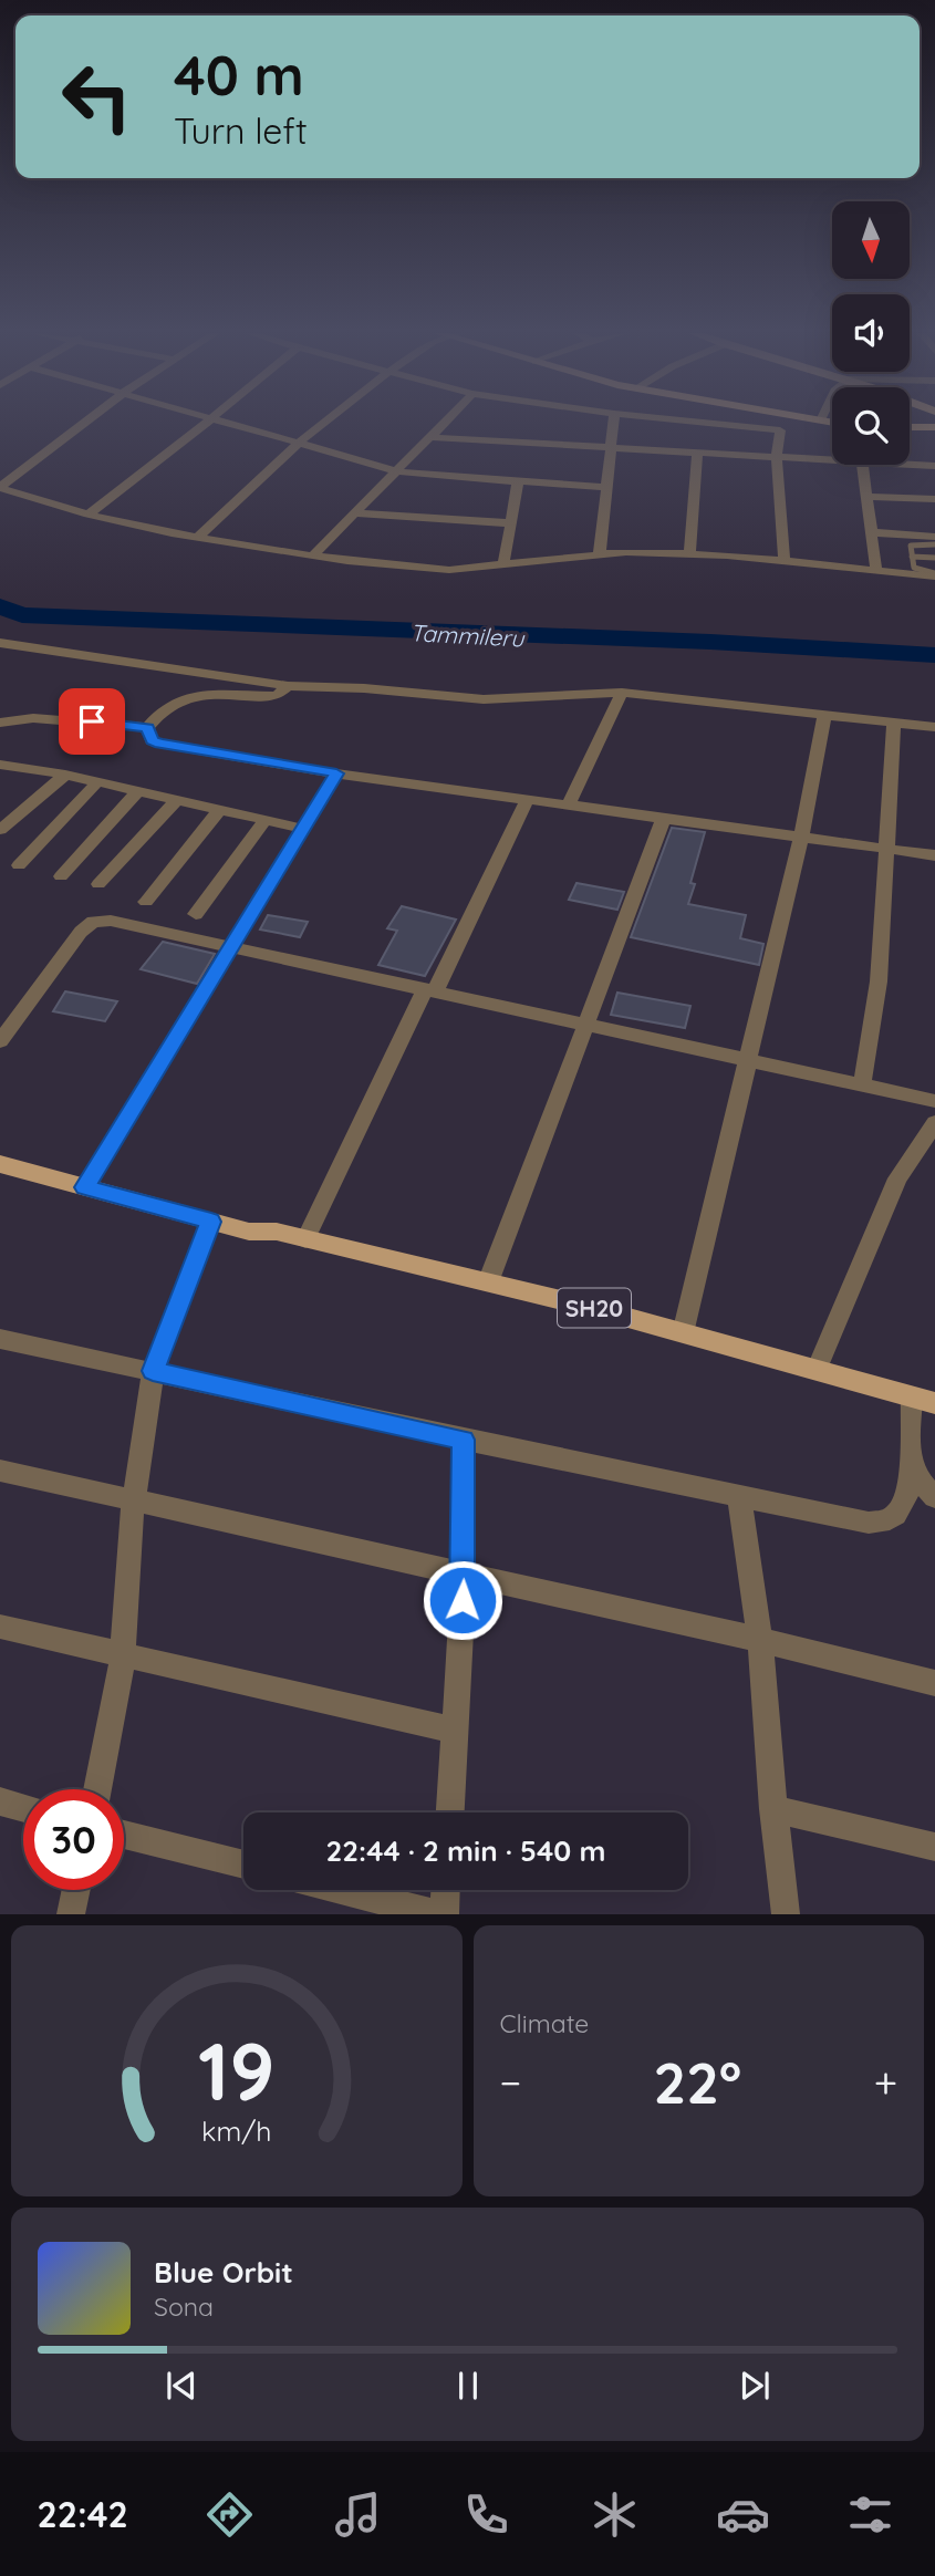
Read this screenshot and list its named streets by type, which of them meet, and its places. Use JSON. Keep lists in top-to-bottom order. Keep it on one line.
{"streets":{"main road":["SH20"]},"water":["Tammileru"],"north":"bottom","page":{"turn":["40 m","Turn left"],"limit":"30","trip":"22:44 · 2 min · 540 m","tile":"Climate","heat":["−","22°","+"],"song":["Blue Orbit","Sona"],"tabs":"22:42","gauge":["19","km/h"]}}
